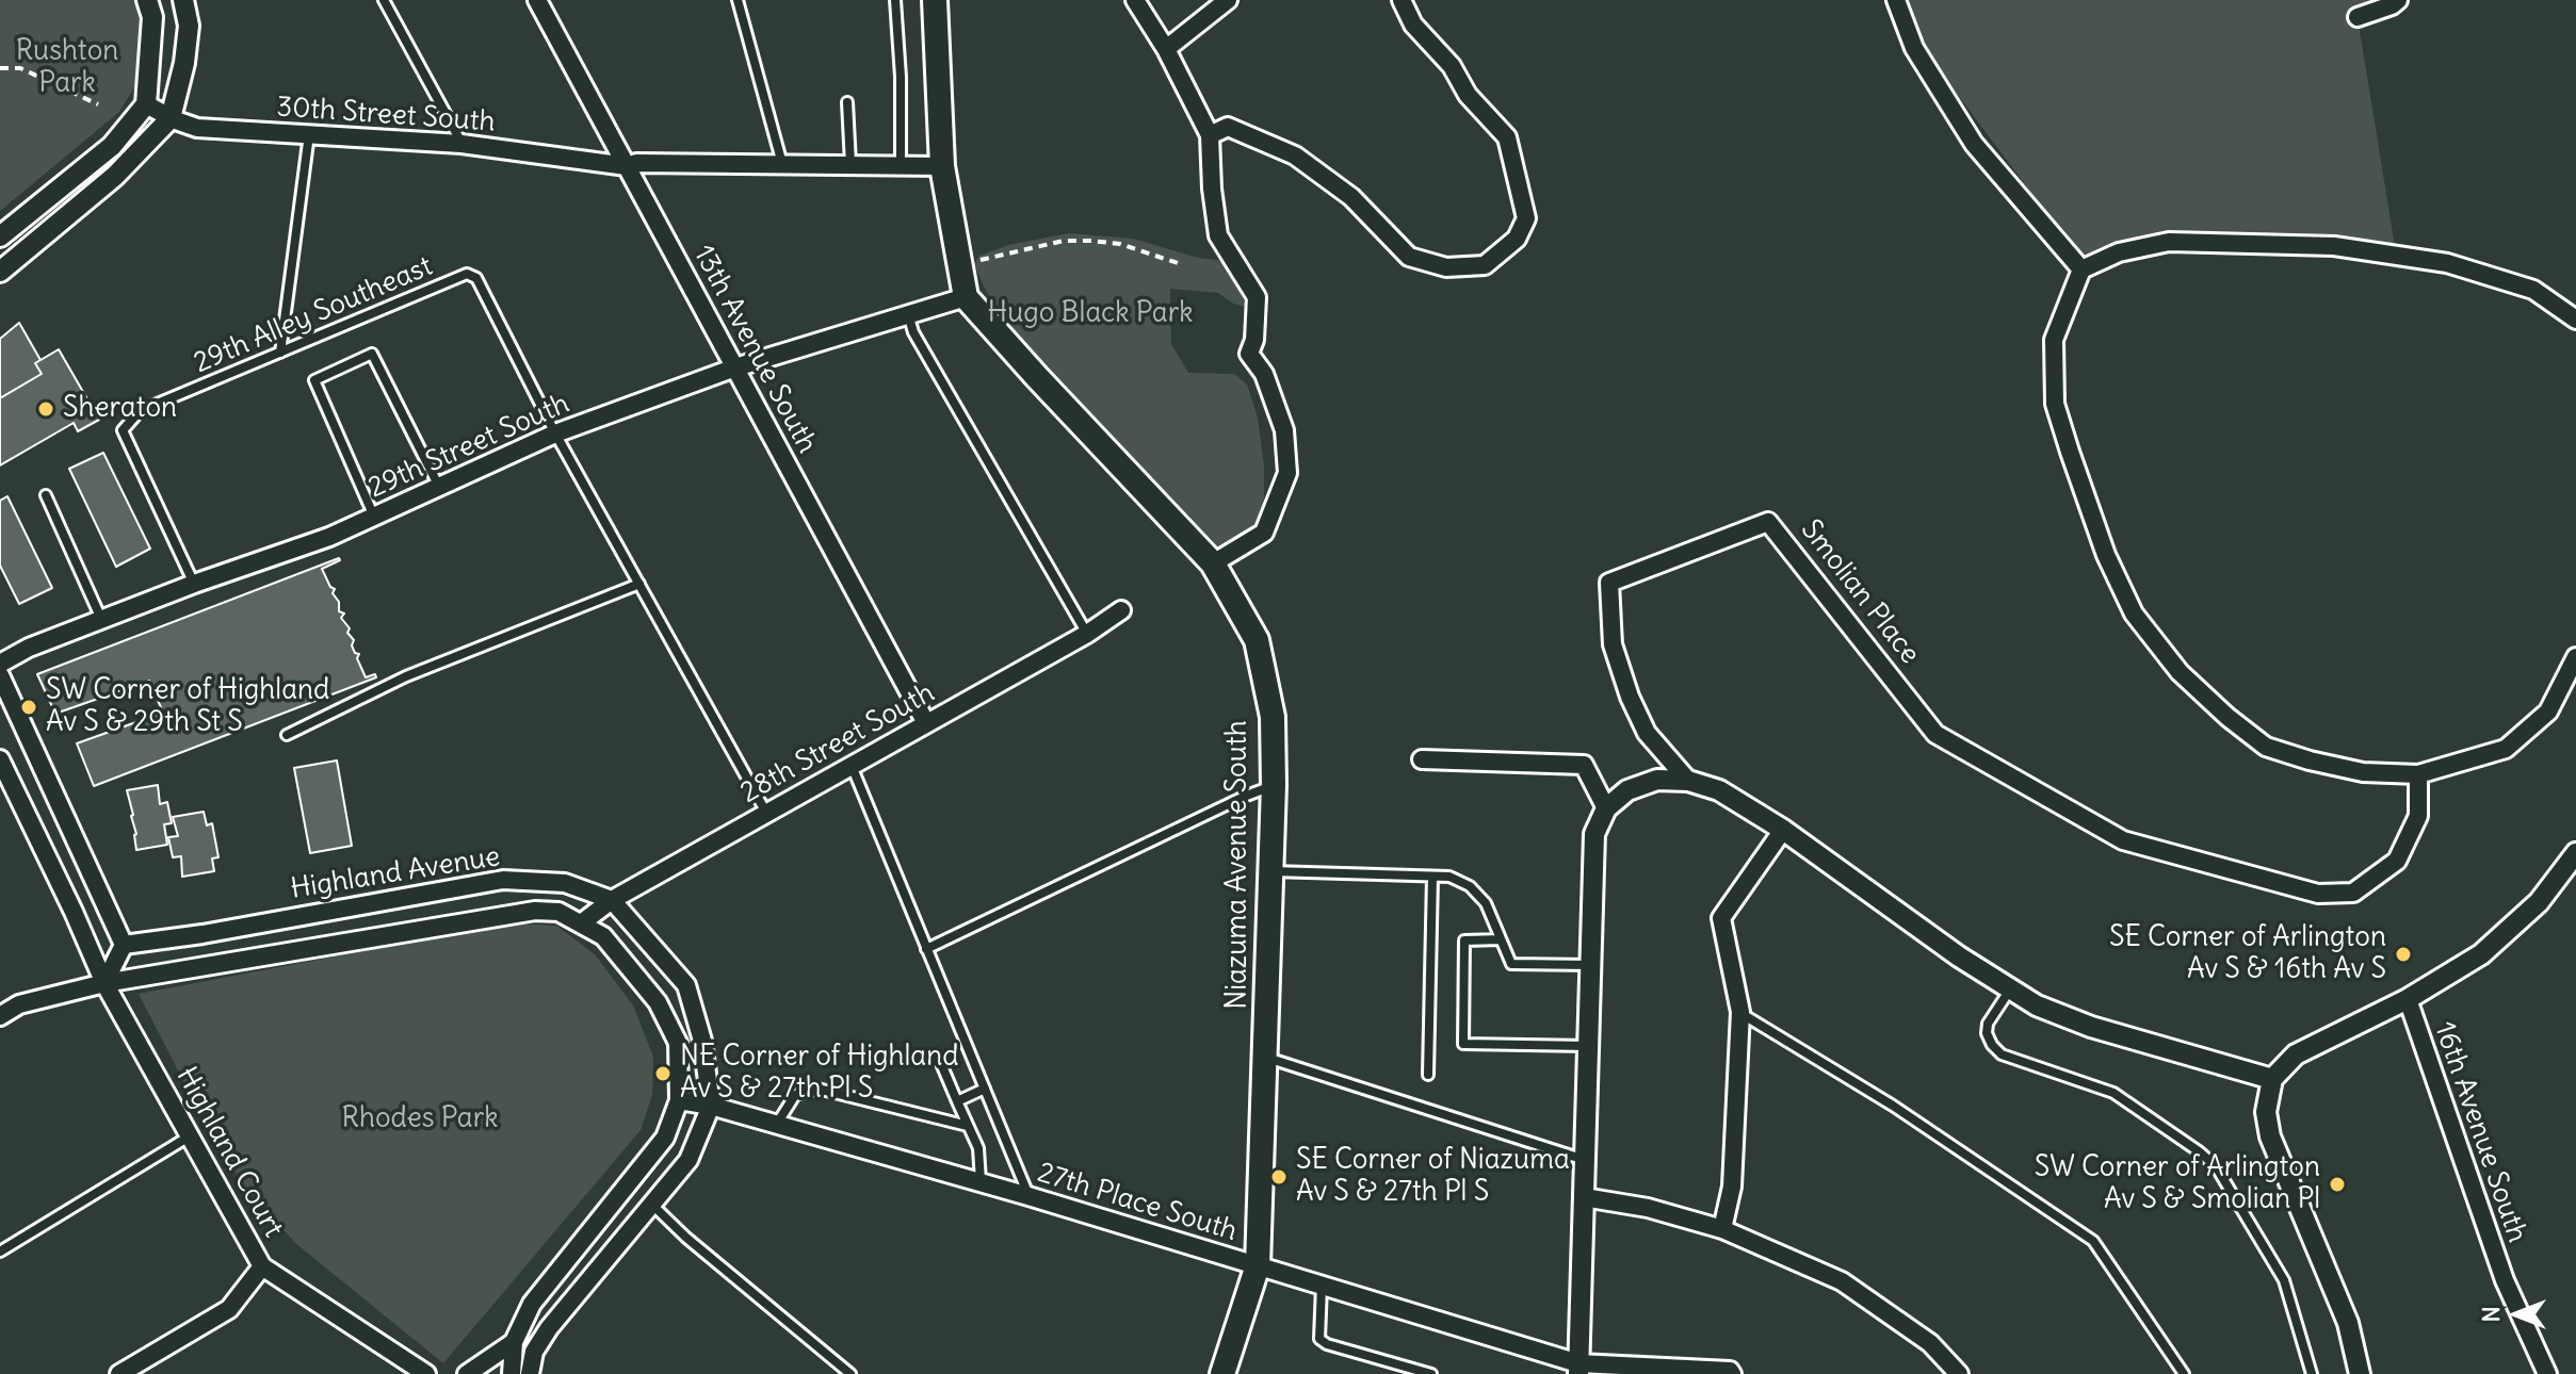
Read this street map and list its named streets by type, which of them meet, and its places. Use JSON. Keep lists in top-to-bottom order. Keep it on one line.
{"streets":{"main road":["Niazuma Avenue South"],"street":["30th Street South","13th Avenue South","29th Street South","Smolian Place","28th Street South","Highland Avenue","16th Avenue South","Highland Court","27th Place South"],"lane":["29th Alley Southeast"]},"crossings":[["30th Street South","13th Avenue South"],["29th Alley Southeast","29th Street South"],["13th Avenue South","29th Street South"],["13th Avenue South","28th Street South"],["29th Street South","Niazuma Avenue South"],["28th Street South","Highland Avenue"],["Niazuma Avenue South","27th Place South"],["Highland Avenue","27th Place South"]],"parks":["Rushton Park","Hugo Black Park","Rhodes Park"],"places":["Sheraton","SW Corner of Highland Av S & 29th St S","SE Corner of Arlington Av S & 16th Av S","NE Corner of Highland Av S & 27th Pl S","SE Corner of Niazuma Av S & 27th Pl S","SW Corner of Arlington Av S & Smolian Pl"],"north":"left"}
